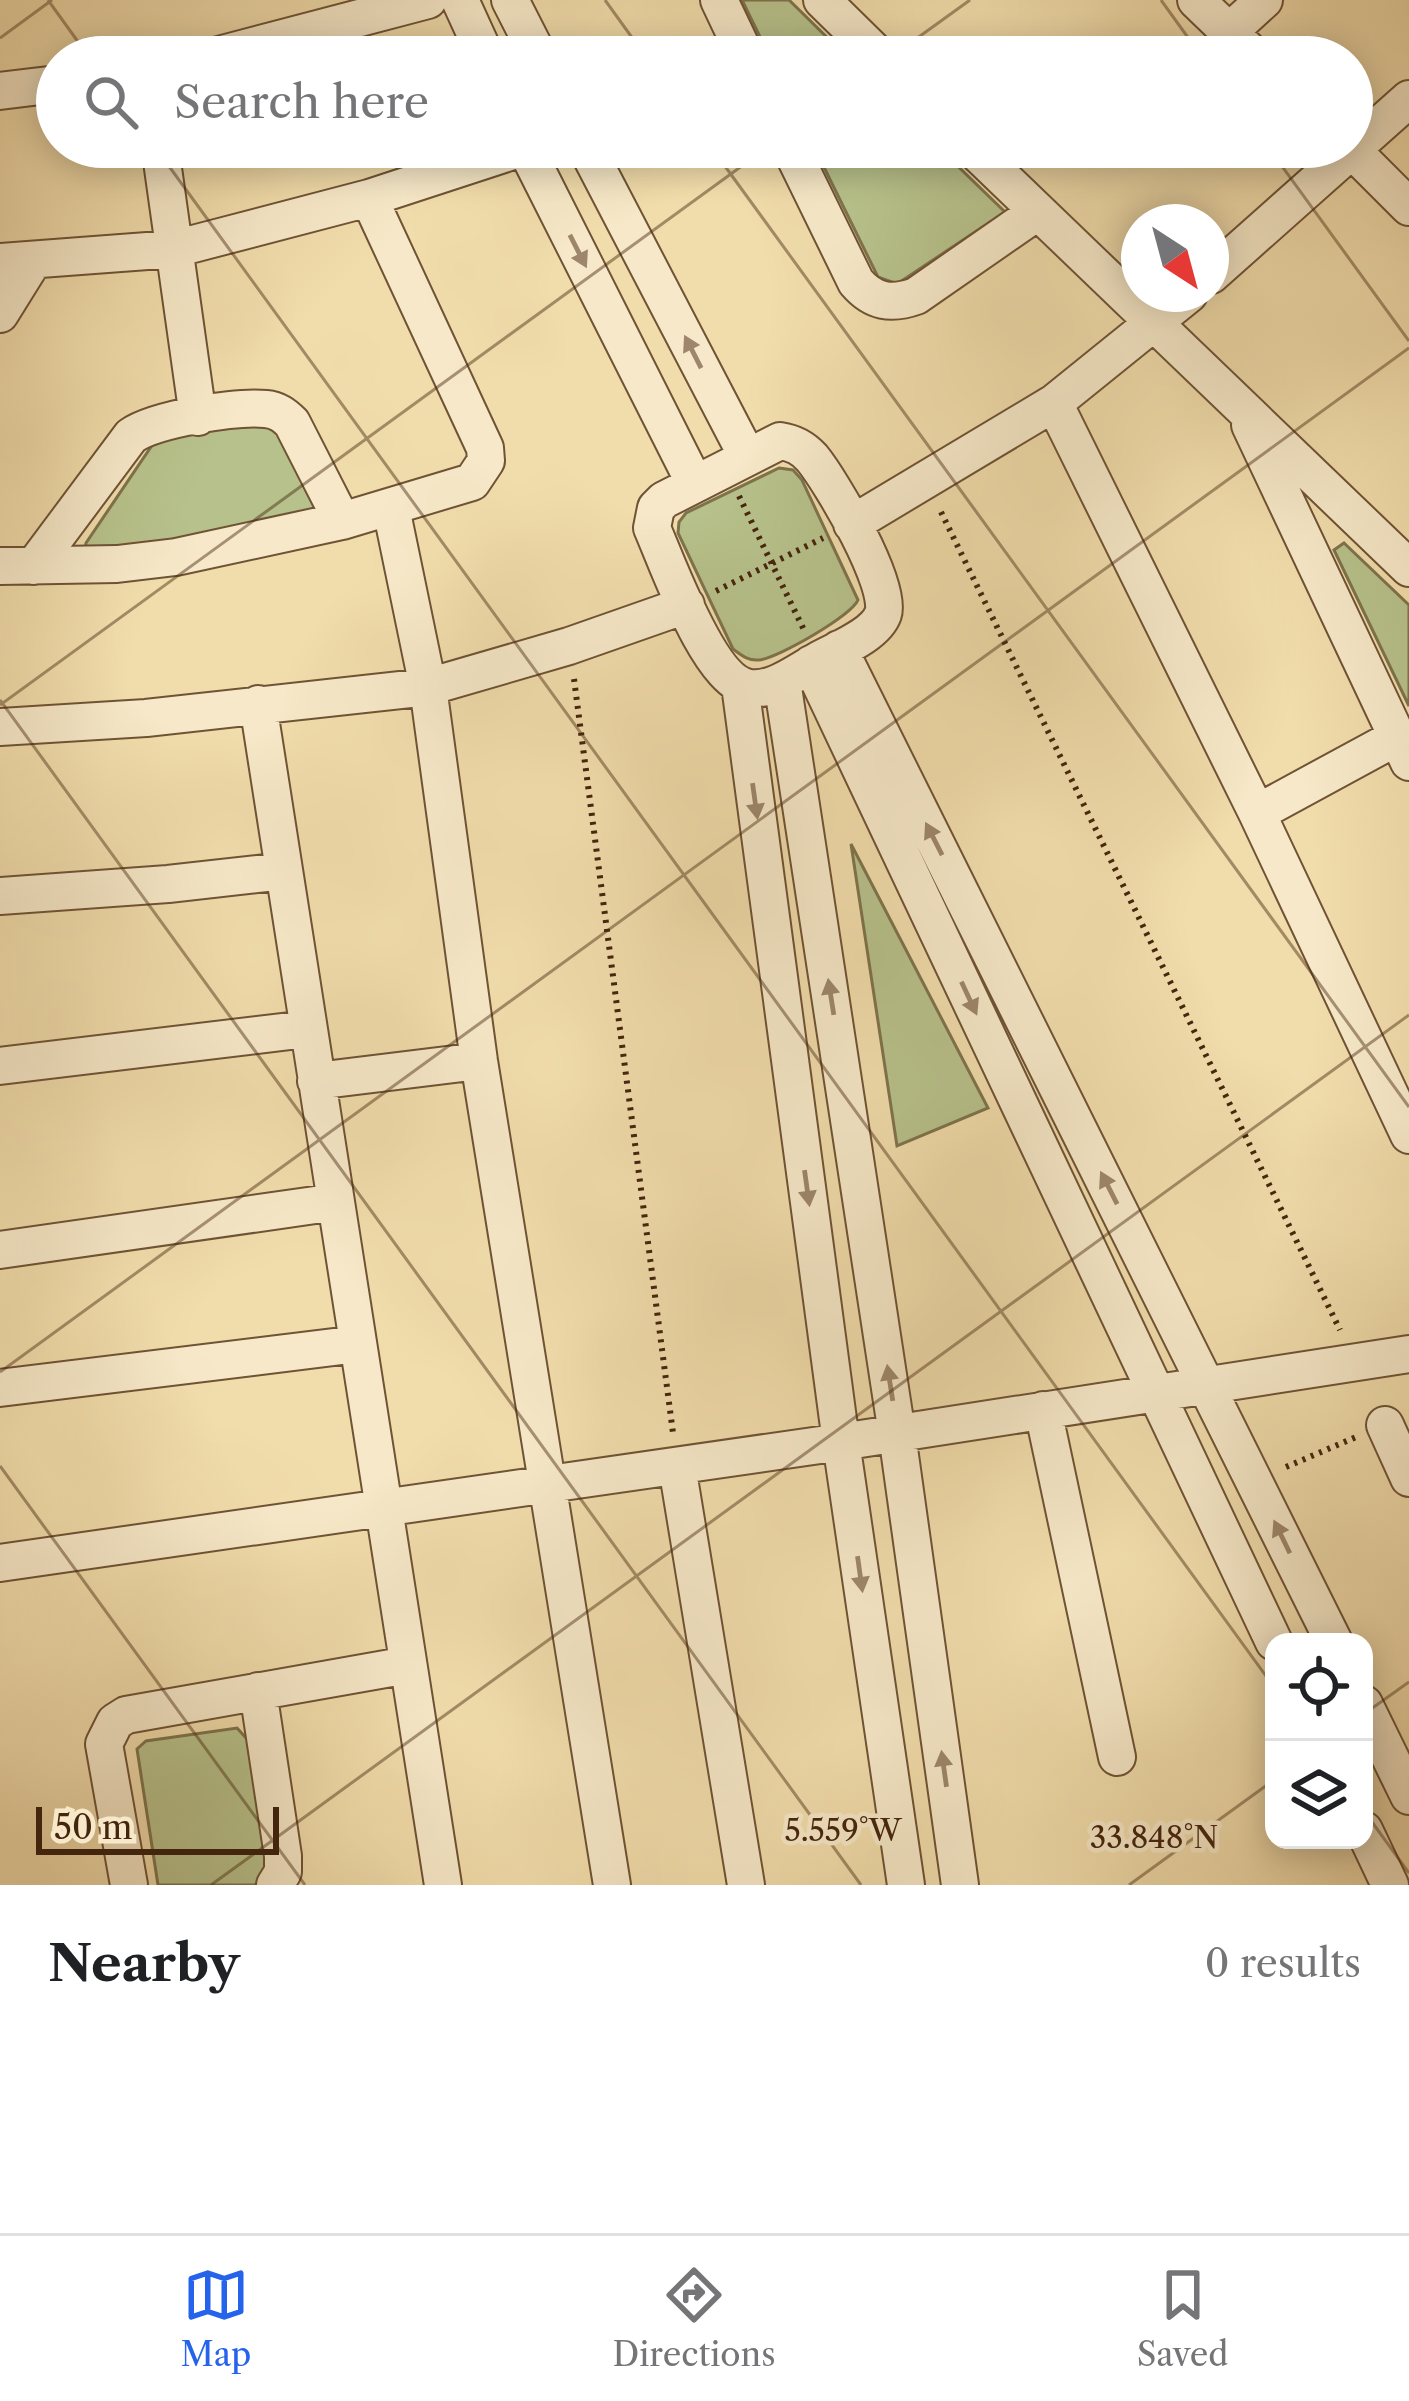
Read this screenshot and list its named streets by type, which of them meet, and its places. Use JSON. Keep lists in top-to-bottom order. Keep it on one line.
{"scale_bar":"50 m","north":"bottom right","page":{"search":"Search here","scale":"50 m","heading":["Nearby","0 results"],"nav":["Map","Directions","Saved"]},"coordinates":["5.559°W","33.848°N"]}
